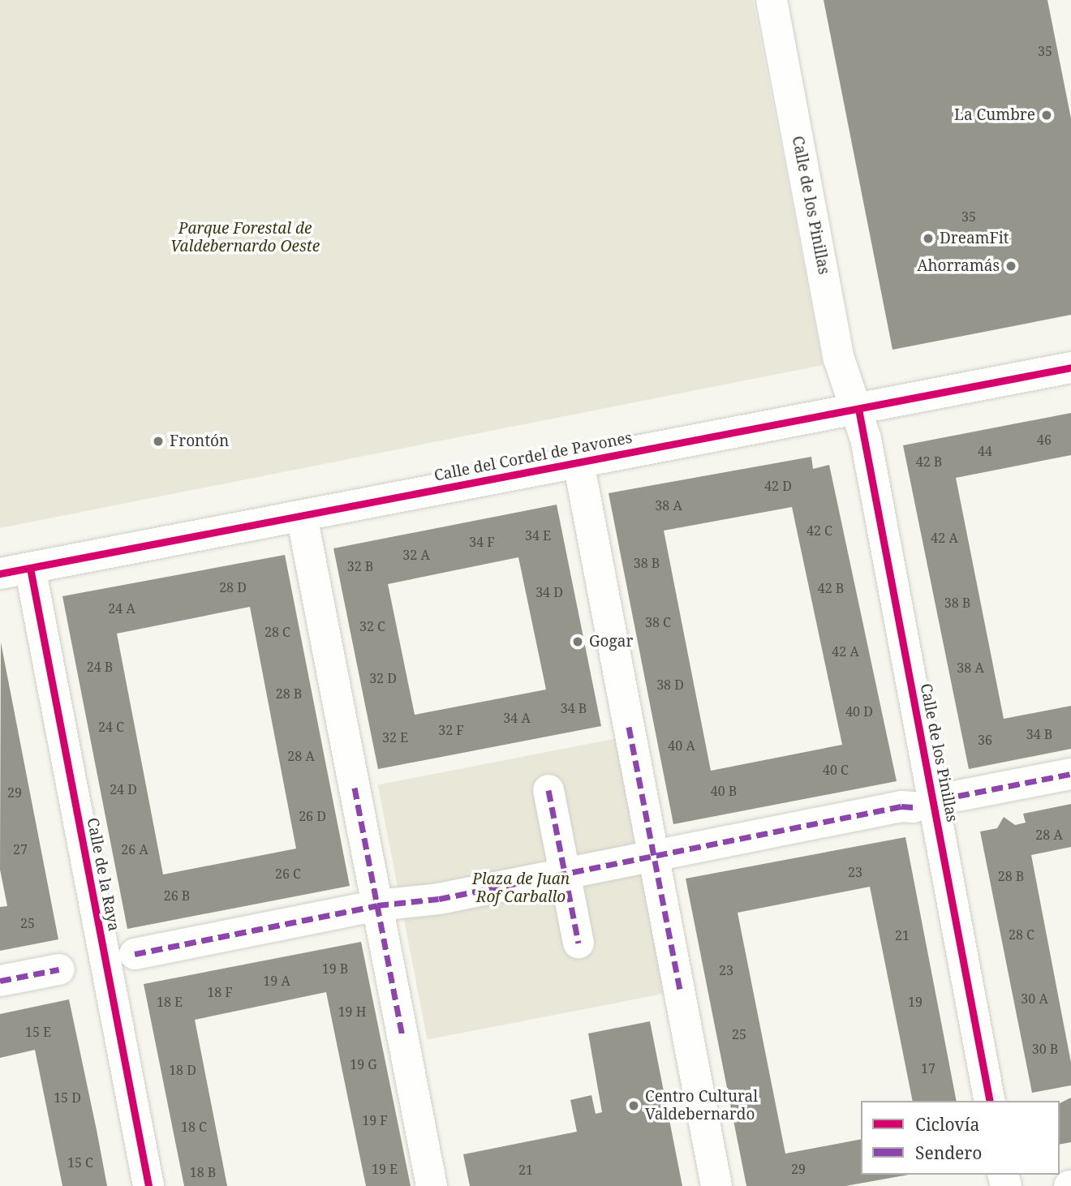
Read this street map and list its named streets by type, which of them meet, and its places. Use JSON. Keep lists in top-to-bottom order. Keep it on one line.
{"streets":{"street":["Calle de los Pinillas","Calle del Cordel de Pavones","Calle de la Raya"]},"crossings":[["Calle de los Pinillas","Calle del Cordel de Pavones"],["Calle del Cordel de Pavones","Calle de la Raya"]],"parks":["Parque Forestal de Valdebernardo Oeste","Plaza de Juan Rof Carballo"],"places":["La Cumbre","DreamFit","Ahorramás","Frontón","Gogar","Centro Cultural Valdebernardo"],"house_numbers":["35","35","46","44","42 B","42 D","38 A","42 C","34 E","42 A","34 F","32 A","38 B","32 B","28 D","42 B","34 D","38 B","24 A","38 C","32 C","28 C","42 A","24 B","38 A","32 D","38 D","28 B","34 B","40 D","34 A","24 C","32 F","34 B","32 E","36","40 A","28 A","40 C","24 D","40 B","29","26 D","28 A","27","26 A","23","26 C","28 B","26 B","25","28 C","21","19 B","23","19 A","18 F","30 A","18 E","19","19 H","15 E","25","30 B","19 G","17","18 D","15 D","19 F","18 C","15 C","19 E","29","21","18 B"],"legend":["Ciclovía","Sendero"]}
